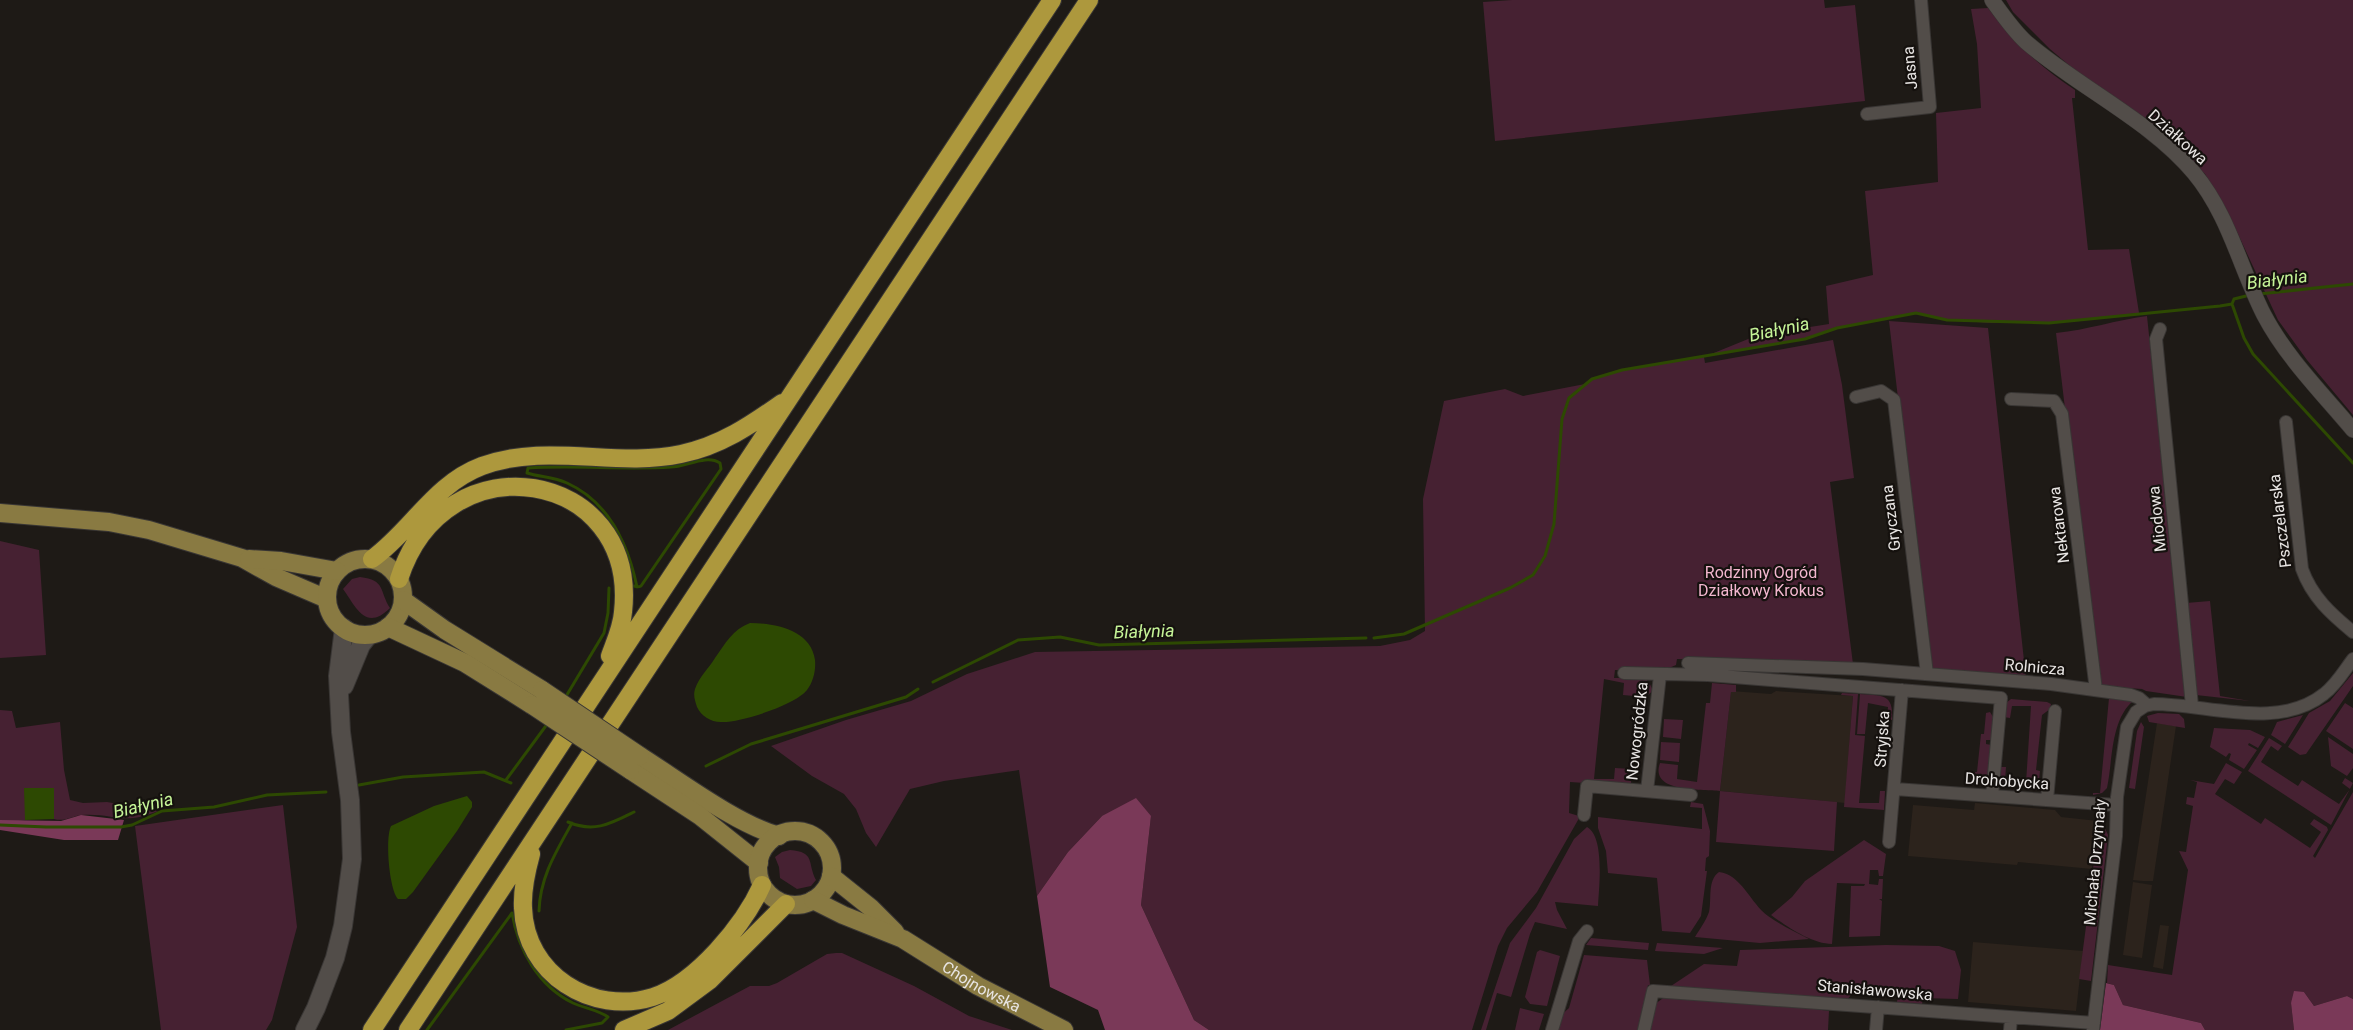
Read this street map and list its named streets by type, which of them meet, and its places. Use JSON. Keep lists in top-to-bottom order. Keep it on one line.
{"streets":{"main road":["Chojnowska"],"street":["Jasna","Działkowa","Gryczana","Miodowa","Pszczelarska","Nektarowa","Rolnicza","Nowogródzka","Stryjska","Drohobycka","Michała Drzymały","Stanisławowska"]},"crossings":[["Gryczana","Rolnicza"],["Miodowa","Rolnicza"],["Nektarowa","Rolnicza"],["Rolnicza","Michała Drzymały"],["Stryjska","Drohobycka"],["Drohobycka","Michała Drzymały"],["Michała Drzymały","Stanisławowska"]],"water":["Białynia"],"parks":["Rodzinny Ogród Działkowy Krokus"]}
